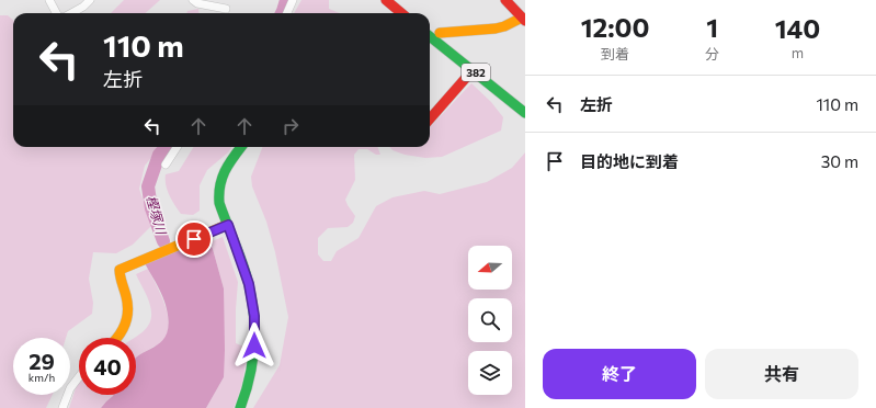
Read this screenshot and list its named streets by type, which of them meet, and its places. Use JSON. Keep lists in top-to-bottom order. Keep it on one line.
{"streets":{"main road":["382"]},"water":["樫塚川"],"north":"left","page":{"eta":["12:00","到着","1","分","140","m"],"turn":["110 m","左折"],"list":[{"name":"左折","value":"110 m"},{"name":"目的地に到着","value":"30 m"}],"speed":"29 km/h","limit":"40","buttons":["終了","共有"]}}
